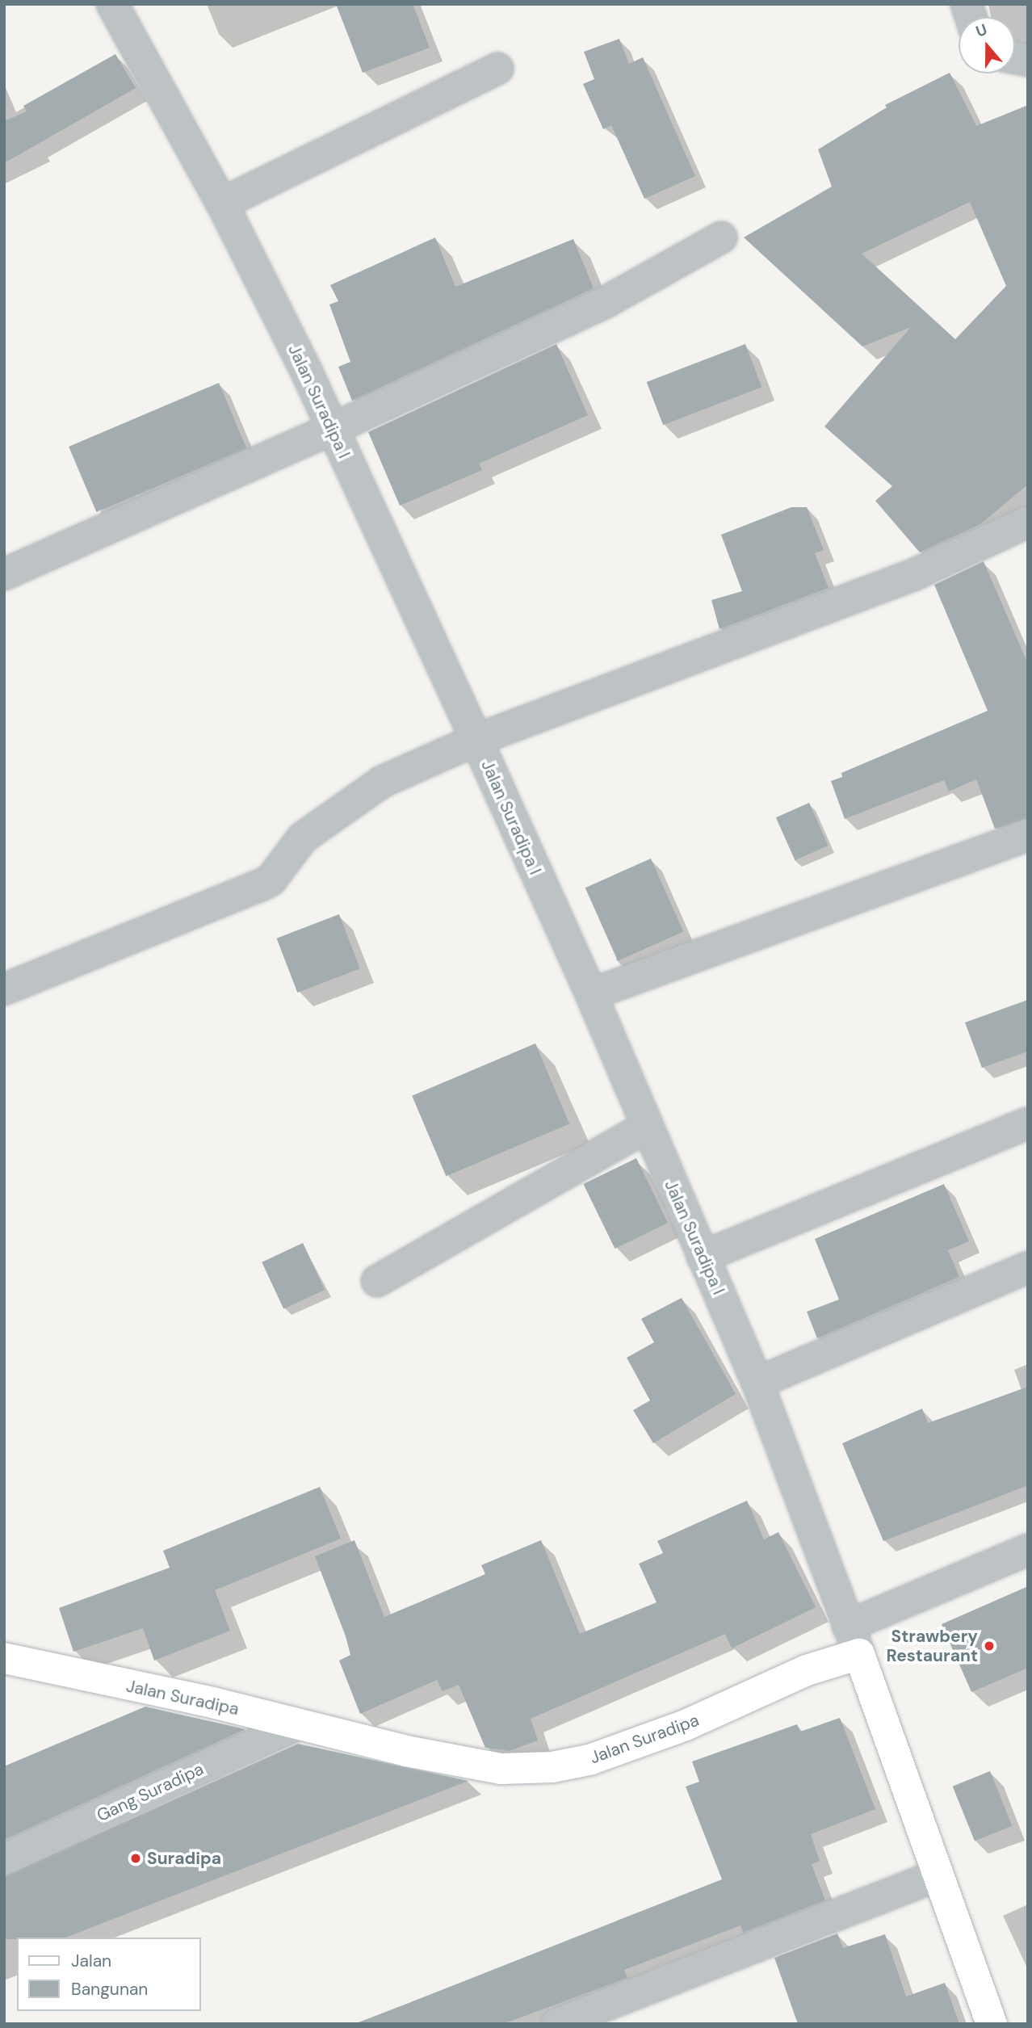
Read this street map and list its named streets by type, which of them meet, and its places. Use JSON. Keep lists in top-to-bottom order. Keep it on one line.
{"streets":{"street":["Jalan Suradipa I","Jalan Suradipa","Gang Suradipa"]},"crossings":[["Jalan Suradipa I","Jalan Suradipa"],["Jalan Suradipa","Gang Suradipa"]],"places":["Strawbery Restaurant","Suradipa"],"legend":["Jalan","Bangunan"],"north":"top"}
